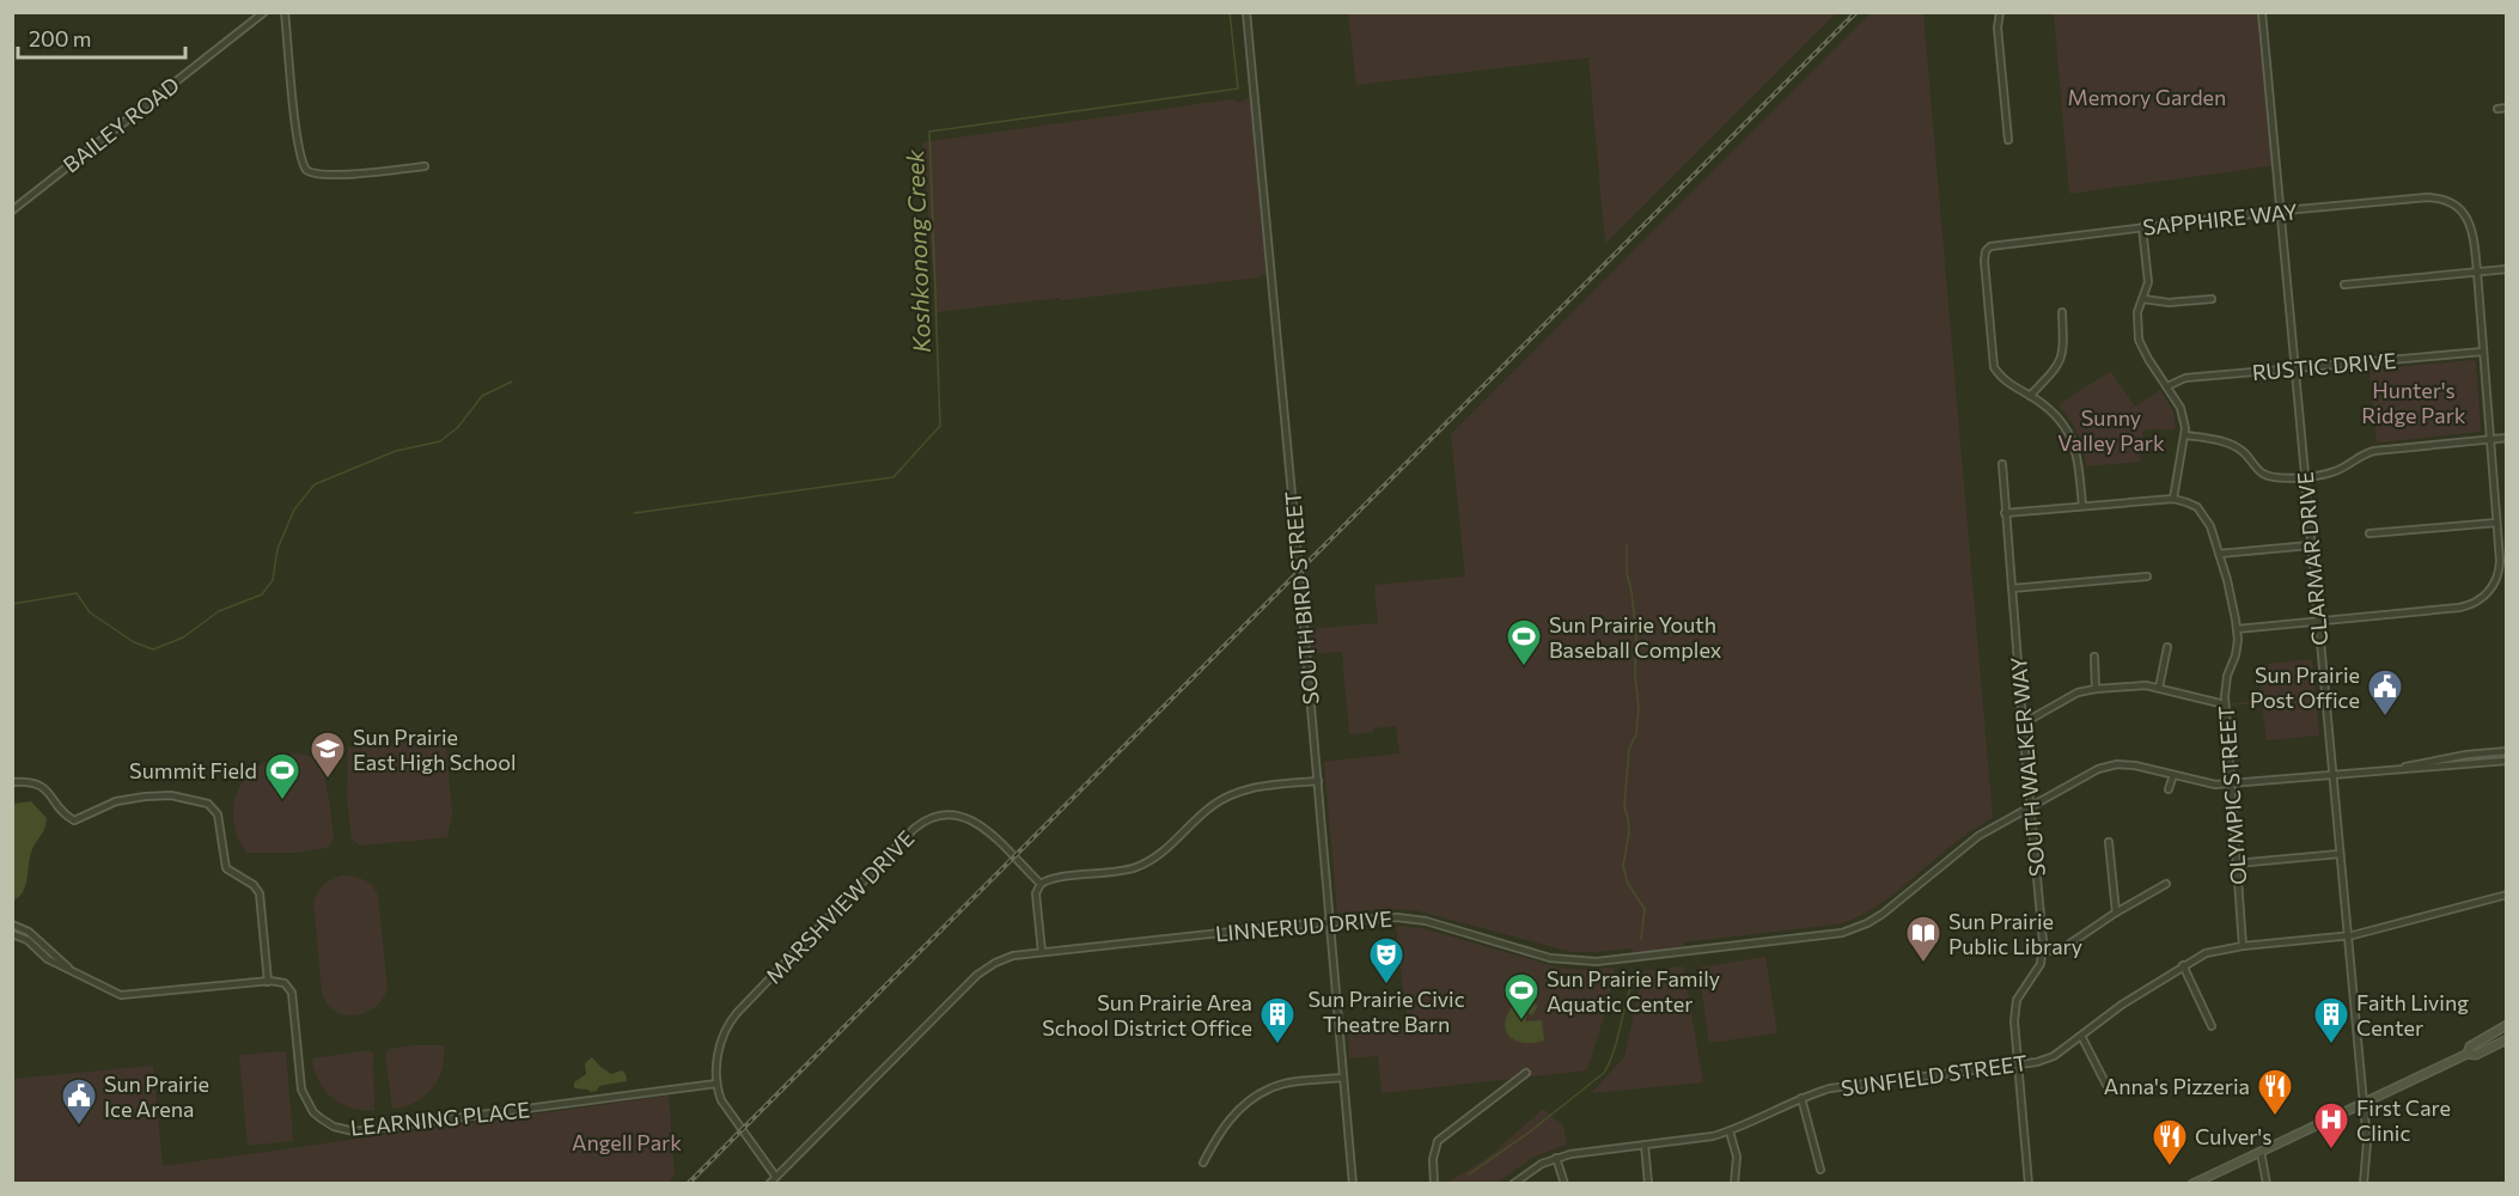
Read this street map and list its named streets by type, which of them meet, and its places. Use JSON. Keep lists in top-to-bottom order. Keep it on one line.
{"streets":{"street":["BAILEY ROAD","SAPPHIRE WAY","RUSTIC DRIVE","CLARMAR DRIVE","SOUTH BIRD STREET","SOUTH WALKER WAY","OLYMPIC STREET","MARSHVIEW DRIVE","LINNERUD DRIVE","SUNFIELD STREET","LEARNING PLACE"]},"crossings":[["SAPPHIRE WAY","CLARMAR DRIVE"],["RUSTIC DRIVE","CLARMAR DRIVE"],["CLARMAR DRIVE","LINNERUD DRIVE"],["CLARMAR DRIVE","SUNFIELD STREET"],["SOUTH BIRD STREET","LINNERUD DRIVE"],["SOUTH WALKER WAY","LINNERUD DRIVE"],["OLYMPIC STREET","LINNERUD DRIVE"],["OLYMPIC STREET","SUNFIELD STREET"],["MARSHVIEW DRIVE","LEARNING PLACE"]],"water":["Koshkonong Creek"],"parks":["Memory Garden","Hunter's Ridge Park","Sunny Valley Park","Angell Park"],"places":{"sports":["Sun Prairie Youth Baseball Complex","Summit Field","Sun Prairie Family Aquatic Center"],"public building":["Sun Prairie Post Office","Sun Prairie Ice Arena"],"school or university":["Sun Prairie East High School"],"library":["Sun Prairie Public Library"],"theatre":["Sun Prairie Civic Theatre Barn"],"building":["Sun Prairie Area School District Office","Faith Living Center"],"restaurant":["Anna's Pizzeria","Culver's"],"hospital":["First Care Clinic"]},"scale_bar":"200 m"}
